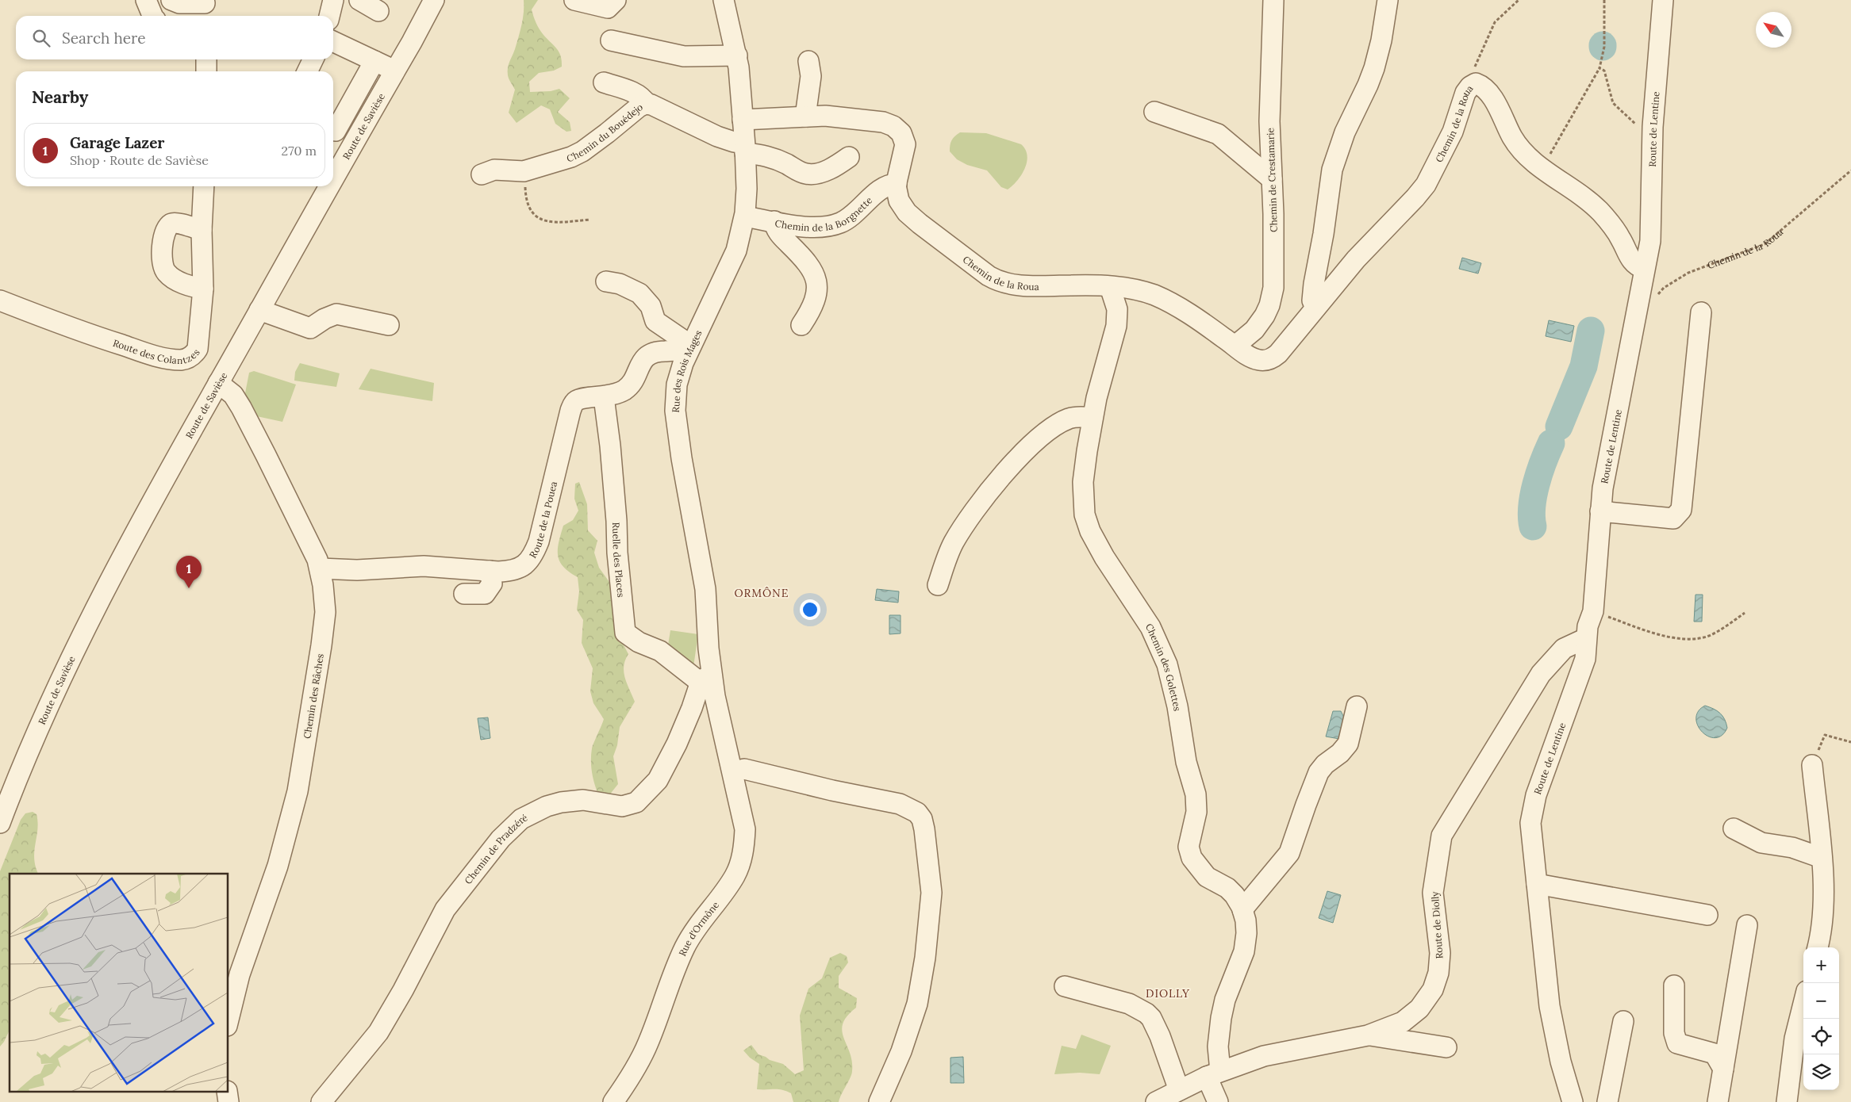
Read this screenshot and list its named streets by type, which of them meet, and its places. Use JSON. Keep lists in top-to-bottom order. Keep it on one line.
{"streets":{"street":["Chemin de la Roua","Route de Savièse","Route de Lentine","Chemin du Bouédejo","Chemin de Crestamarie","Chemin de la Borgnette","Route des Colantzes","Rue des Rois Mages","Route de la Pouea","Ruelle des Places","Chemin des Golettes","Chemin des Râches","Chemin de Pradzéré","Route de Diolly","Rue d'Ormône"]},"crossings":[["Chemin de la Roua","Route de Lentine"],["Chemin de la Roua","Chemin de Crestamarie"],["Chemin de la Roua","Chemin de la Borgnette"],["Chemin de la Roua","Rue des Rois Mages"],["Chemin de la Roua","Chemin des Golettes"],["Route de Savièse","Chemin des Râches"],["Route de Lentine","Route de Diolly"],["Chemin du Bouédejo","Rue des Rois Mages"],["Chemin de la Borgnette","Rue des Rois Mages"],["Rue des Rois Mages","Route de la Pouea"],["Rue des Rois Mages","Ruelle des Places"],["Rue des Rois Mages","Chemin de Pradzéré"],["Rue des Rois Mages","Rue d'Ormône"],["Route de la Pouea","Ruelle des Places"],["Route de la Pouea","Chemin des Râches"],["Ruelle des Places","Chemin de Pradzéré"],["Chemin des Golettes","Route de Diolly"]],"districts":["ORMÔNE","DIOLLY"],"north":"top left","page":{"search":"Search here","heading":"Nearby","list":[{"mark":"1","name":"Garage Lazer","note":"Shop · Route de Savièse","value":"270 m"}],"pins":"1","map_buttons":["+","−"]}}
